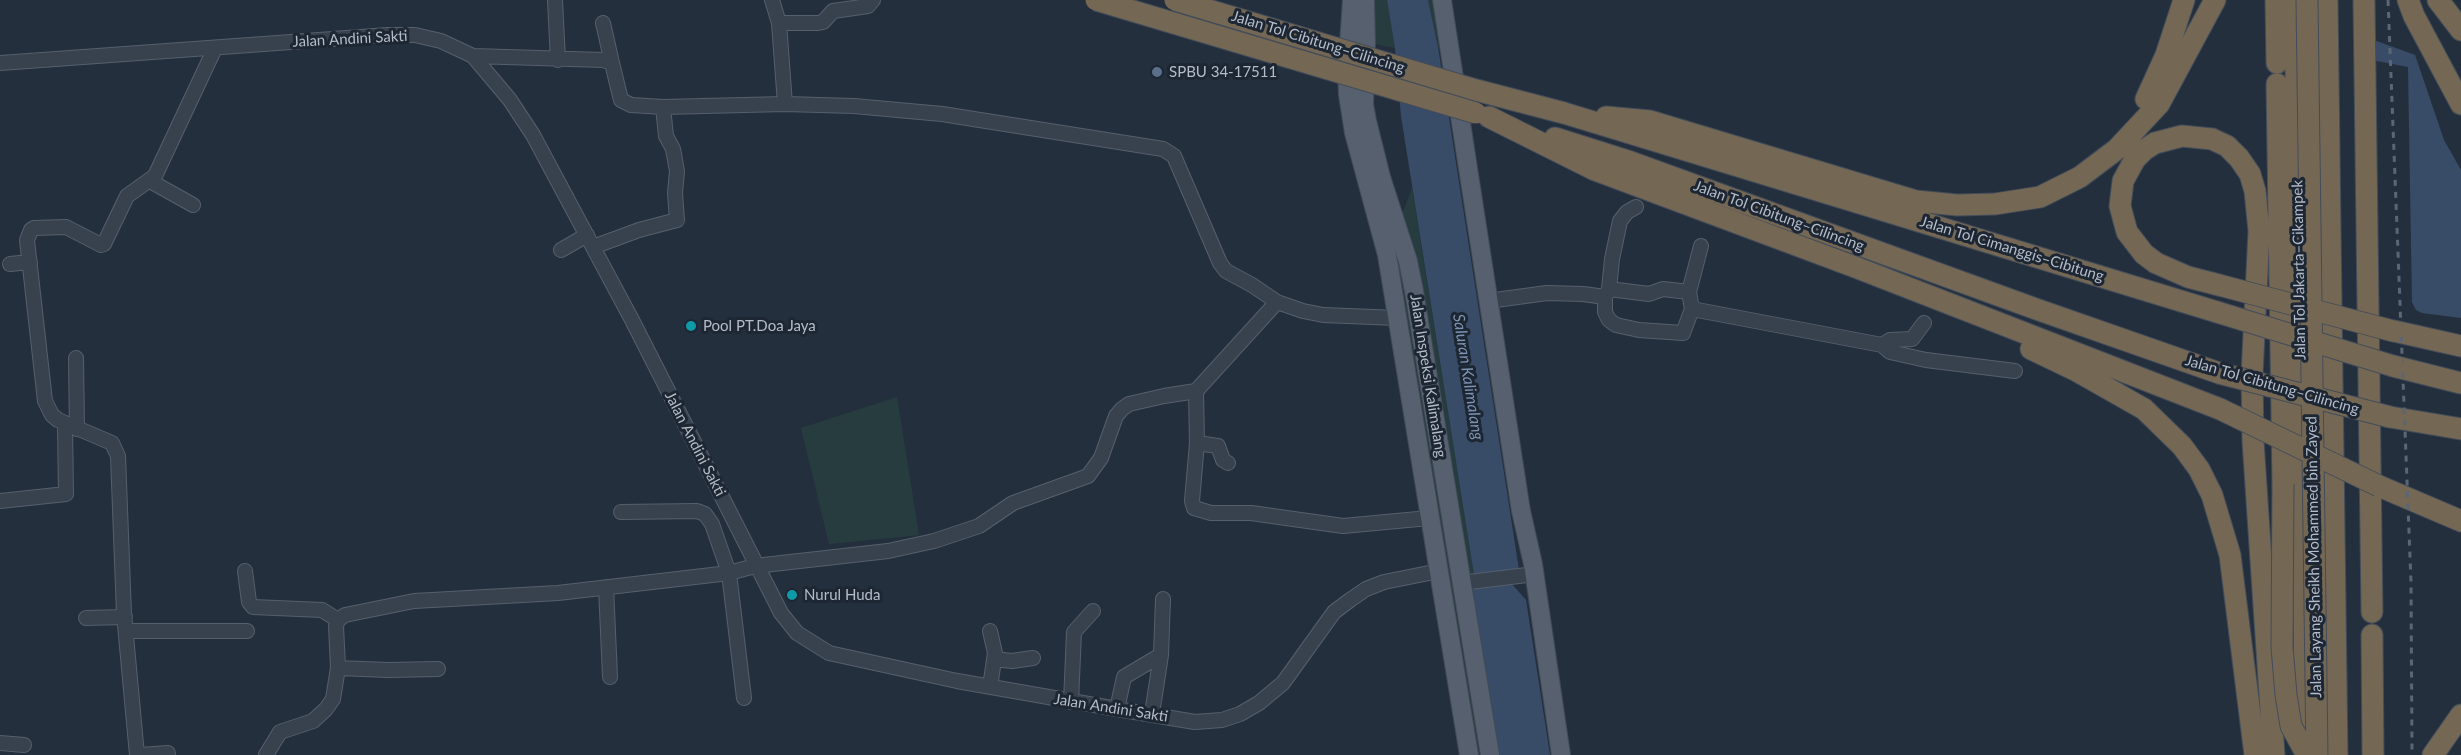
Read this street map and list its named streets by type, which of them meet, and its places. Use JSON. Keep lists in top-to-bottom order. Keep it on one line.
{"streets":{"highway":["Jalan Tol Cibitung–Cilincing","Jalan Tol Cimanggis–Cibitung","Jalan Tol Jakarta–Cikampek","Jalan Layang Sheikh Mohammed bin Zayed"],"main road":["Jalan Inspeksi Kalimalang"],"street":["Jalan Andini Sakti"]},"crossings":[["Jalan Andini Sakti","Jalan Inspeksi Kalimalang"],["Jalan Tol Cibitung–Cilincing","Jalan Tol Cimanggis–Cibitung"]],"water":["Saluran Kalimalang"],"places":["SPBU 34-17511","Pool PT.Doa Jaya","Nurul Huda"]}
